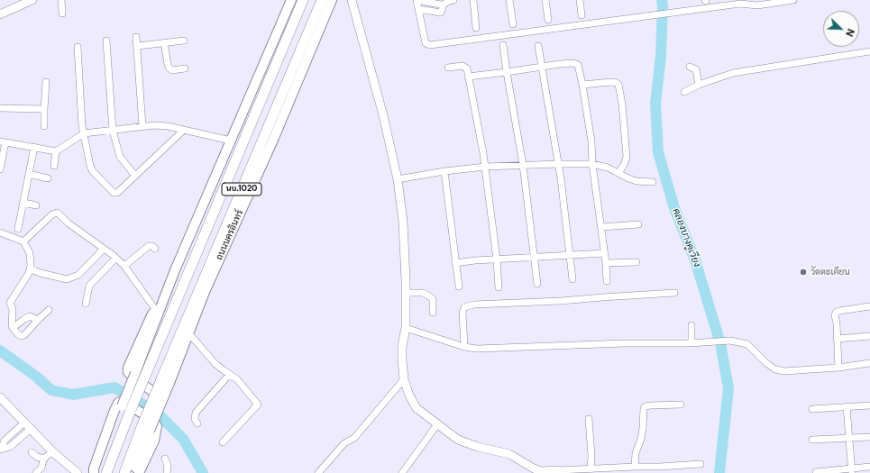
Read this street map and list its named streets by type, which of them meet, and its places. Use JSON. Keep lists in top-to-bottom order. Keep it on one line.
{"streets":{"main road":["นบ.1020","ถนนนครอินทร์"]},"water":["คลองบางคูเวียง"],"places":["วัดตะเคียน"],"north":"bottom right"}
